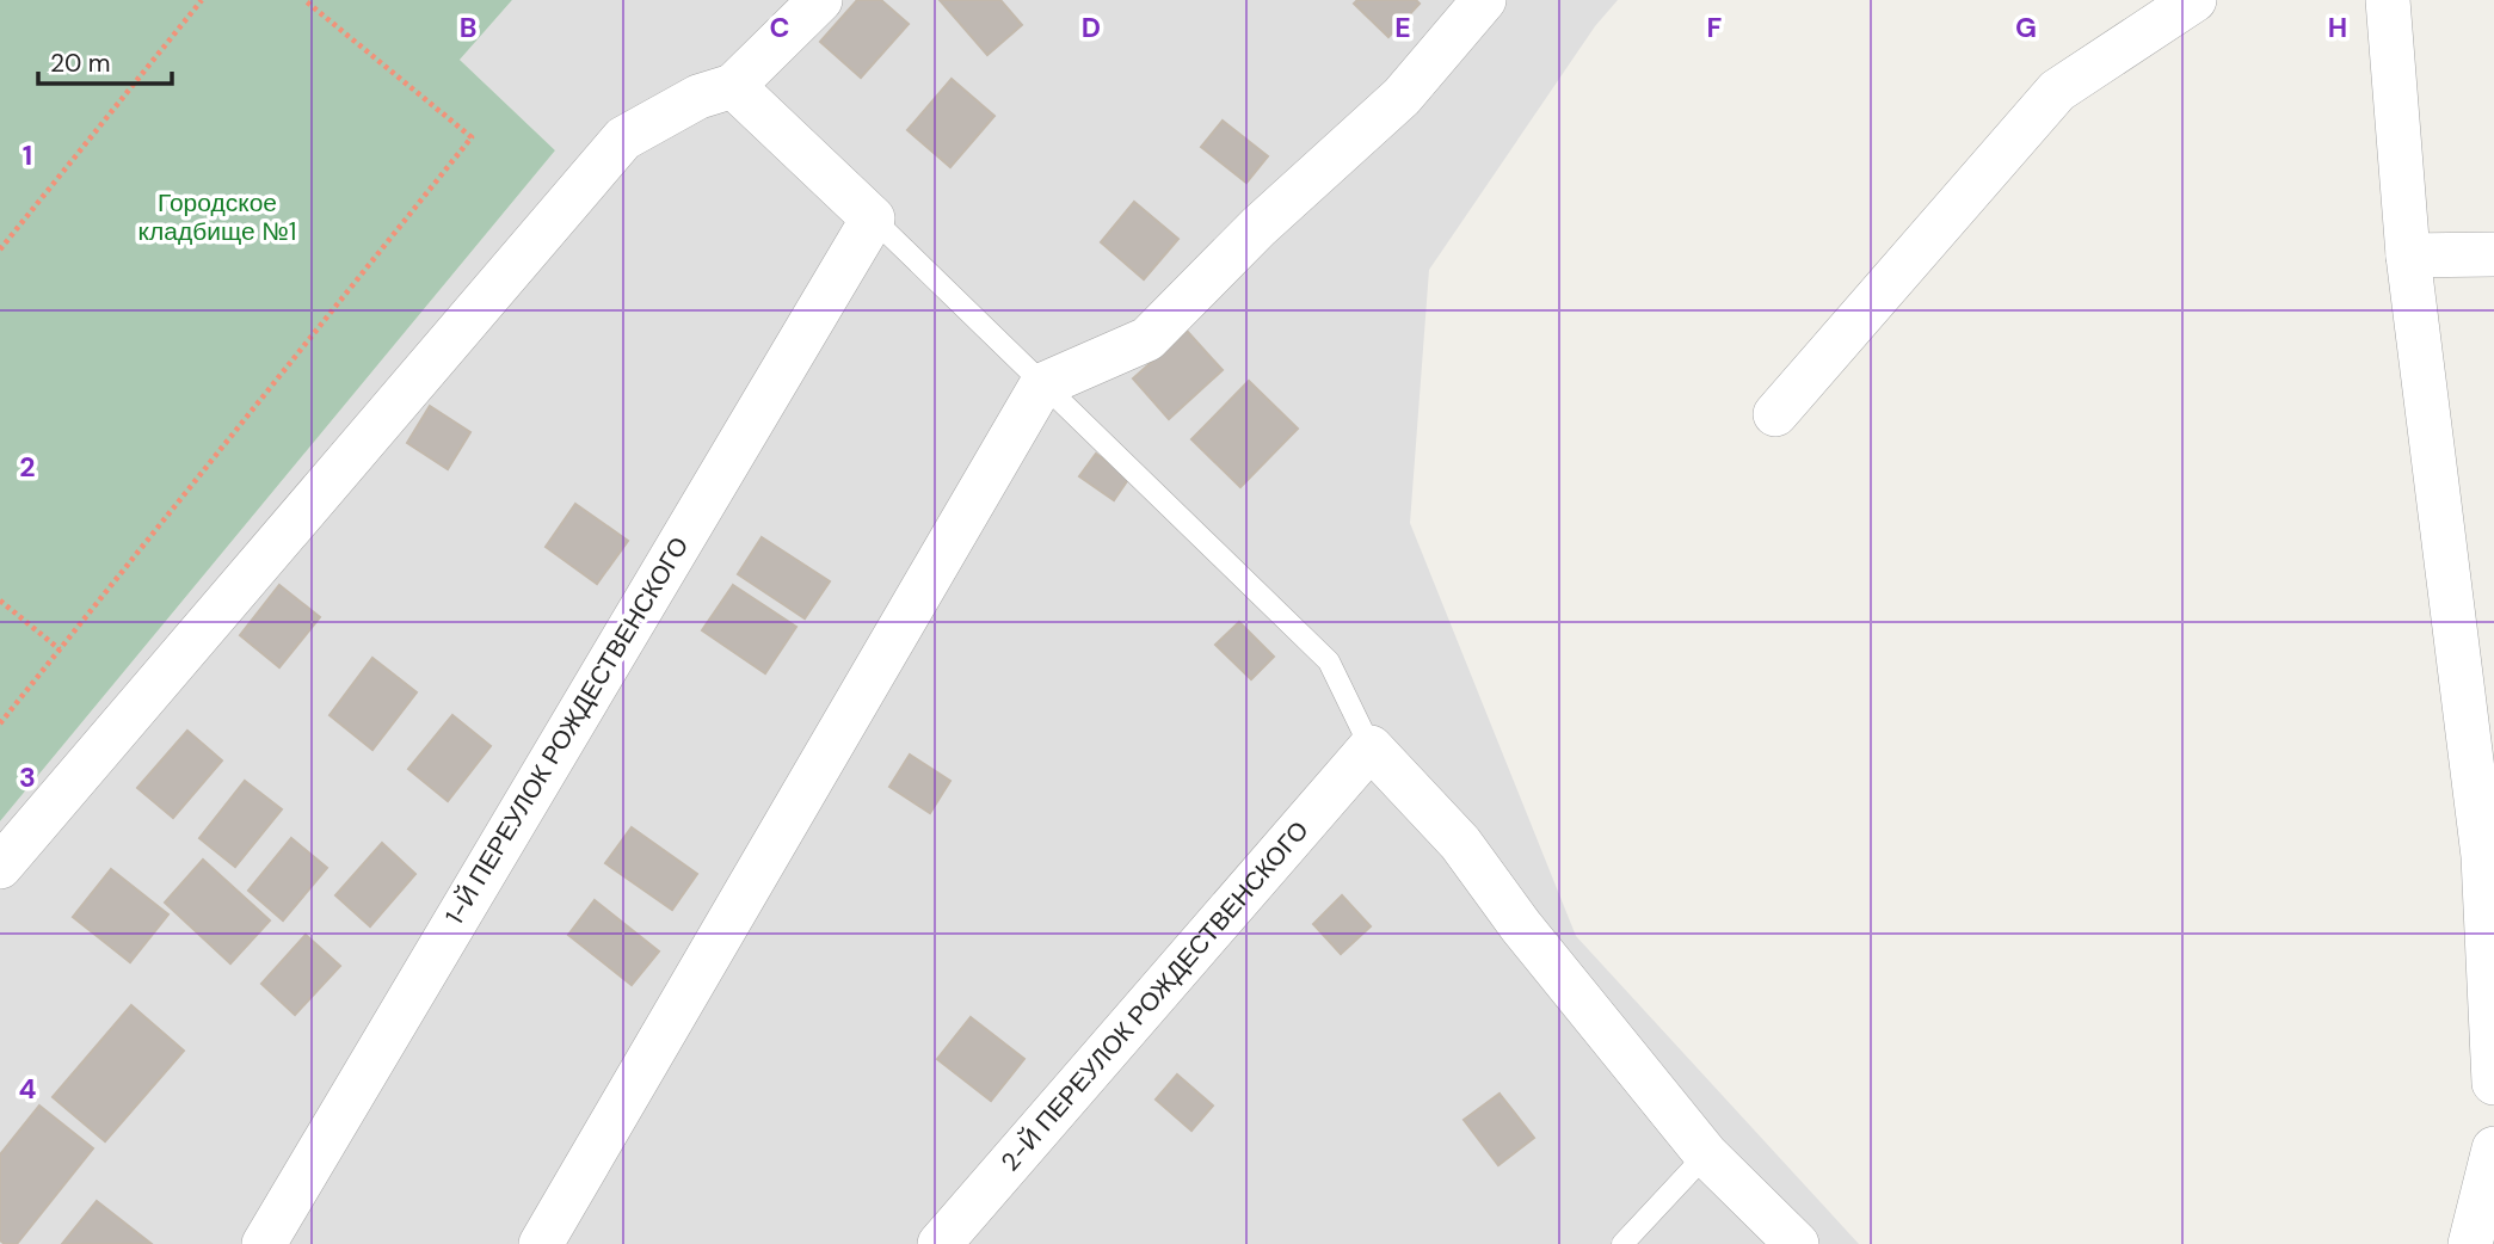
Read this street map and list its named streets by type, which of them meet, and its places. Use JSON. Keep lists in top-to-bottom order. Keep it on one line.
{"streets":{"street":["1-Й ПЕРЕУЛОК РОЖДЕСТВЕНСКОГО","2-Й ПЕРЕУЛОК РОЖДЕСТВЕНСКОГО"]},"parks":["Городское кладбище №1"],"scale_bar":"20 m","grid":{"columns":["B","C","D","E","F","G","H"],"rows":["1","2","3","4"]}}
